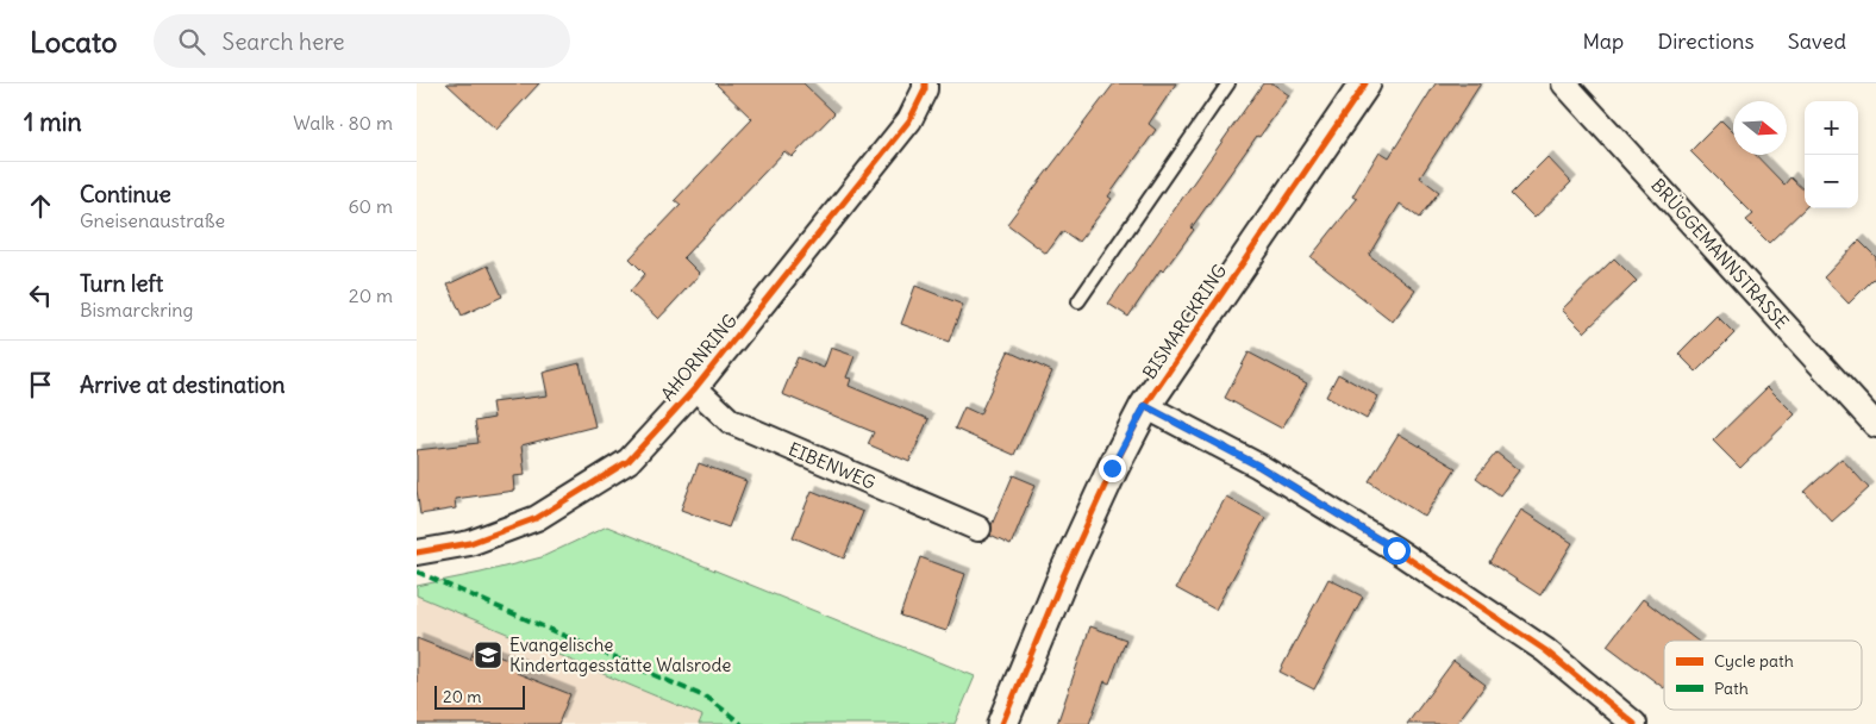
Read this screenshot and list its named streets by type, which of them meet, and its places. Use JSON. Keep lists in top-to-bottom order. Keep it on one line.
{"streets":{"street":["BRÜGGEMANNSTRASSE","BISMARCKRING","AHORNRING","EIBENWEG"]},"crossings":[["AHORNRING","EIBENWEG"]],"places":{"school or university":["Evangelische Kindertagesstätte Walsrode"]},"legend":["Cycle path","Path"],"scale_bar":"20 m","north":"right","page":{"header":"Locato","search":"Search here","nav":["Map","Directions","Saved"],"heading":["1 min","Walk · 80 m"],"map_buttons":["+","−"],"list":[["Continue","Gneisenaustraße","60 m"],["Turn left","Bismarckring","20 m"],"Arrive at destination"],"scale":"20 m"}}
